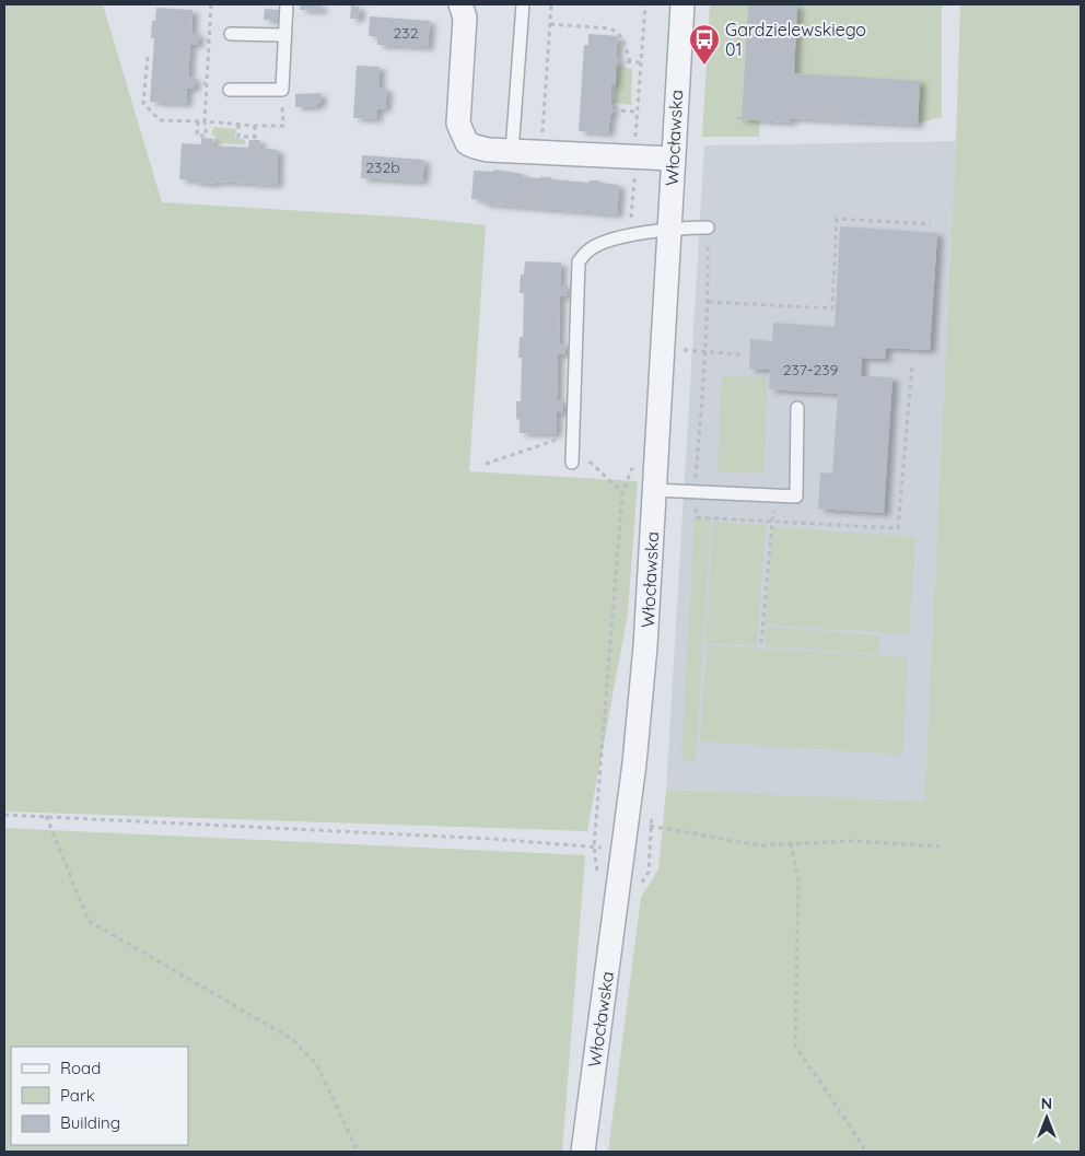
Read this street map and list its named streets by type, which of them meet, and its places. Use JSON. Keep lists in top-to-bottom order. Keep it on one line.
{"streets":{"street":["Włocławska"]},"places":{"bus stop":["Gardzielewskiego 01"]},"house_numbers":["232","232b","237-239"],"legend":["Road","Park","Building"],"north":"top"}
